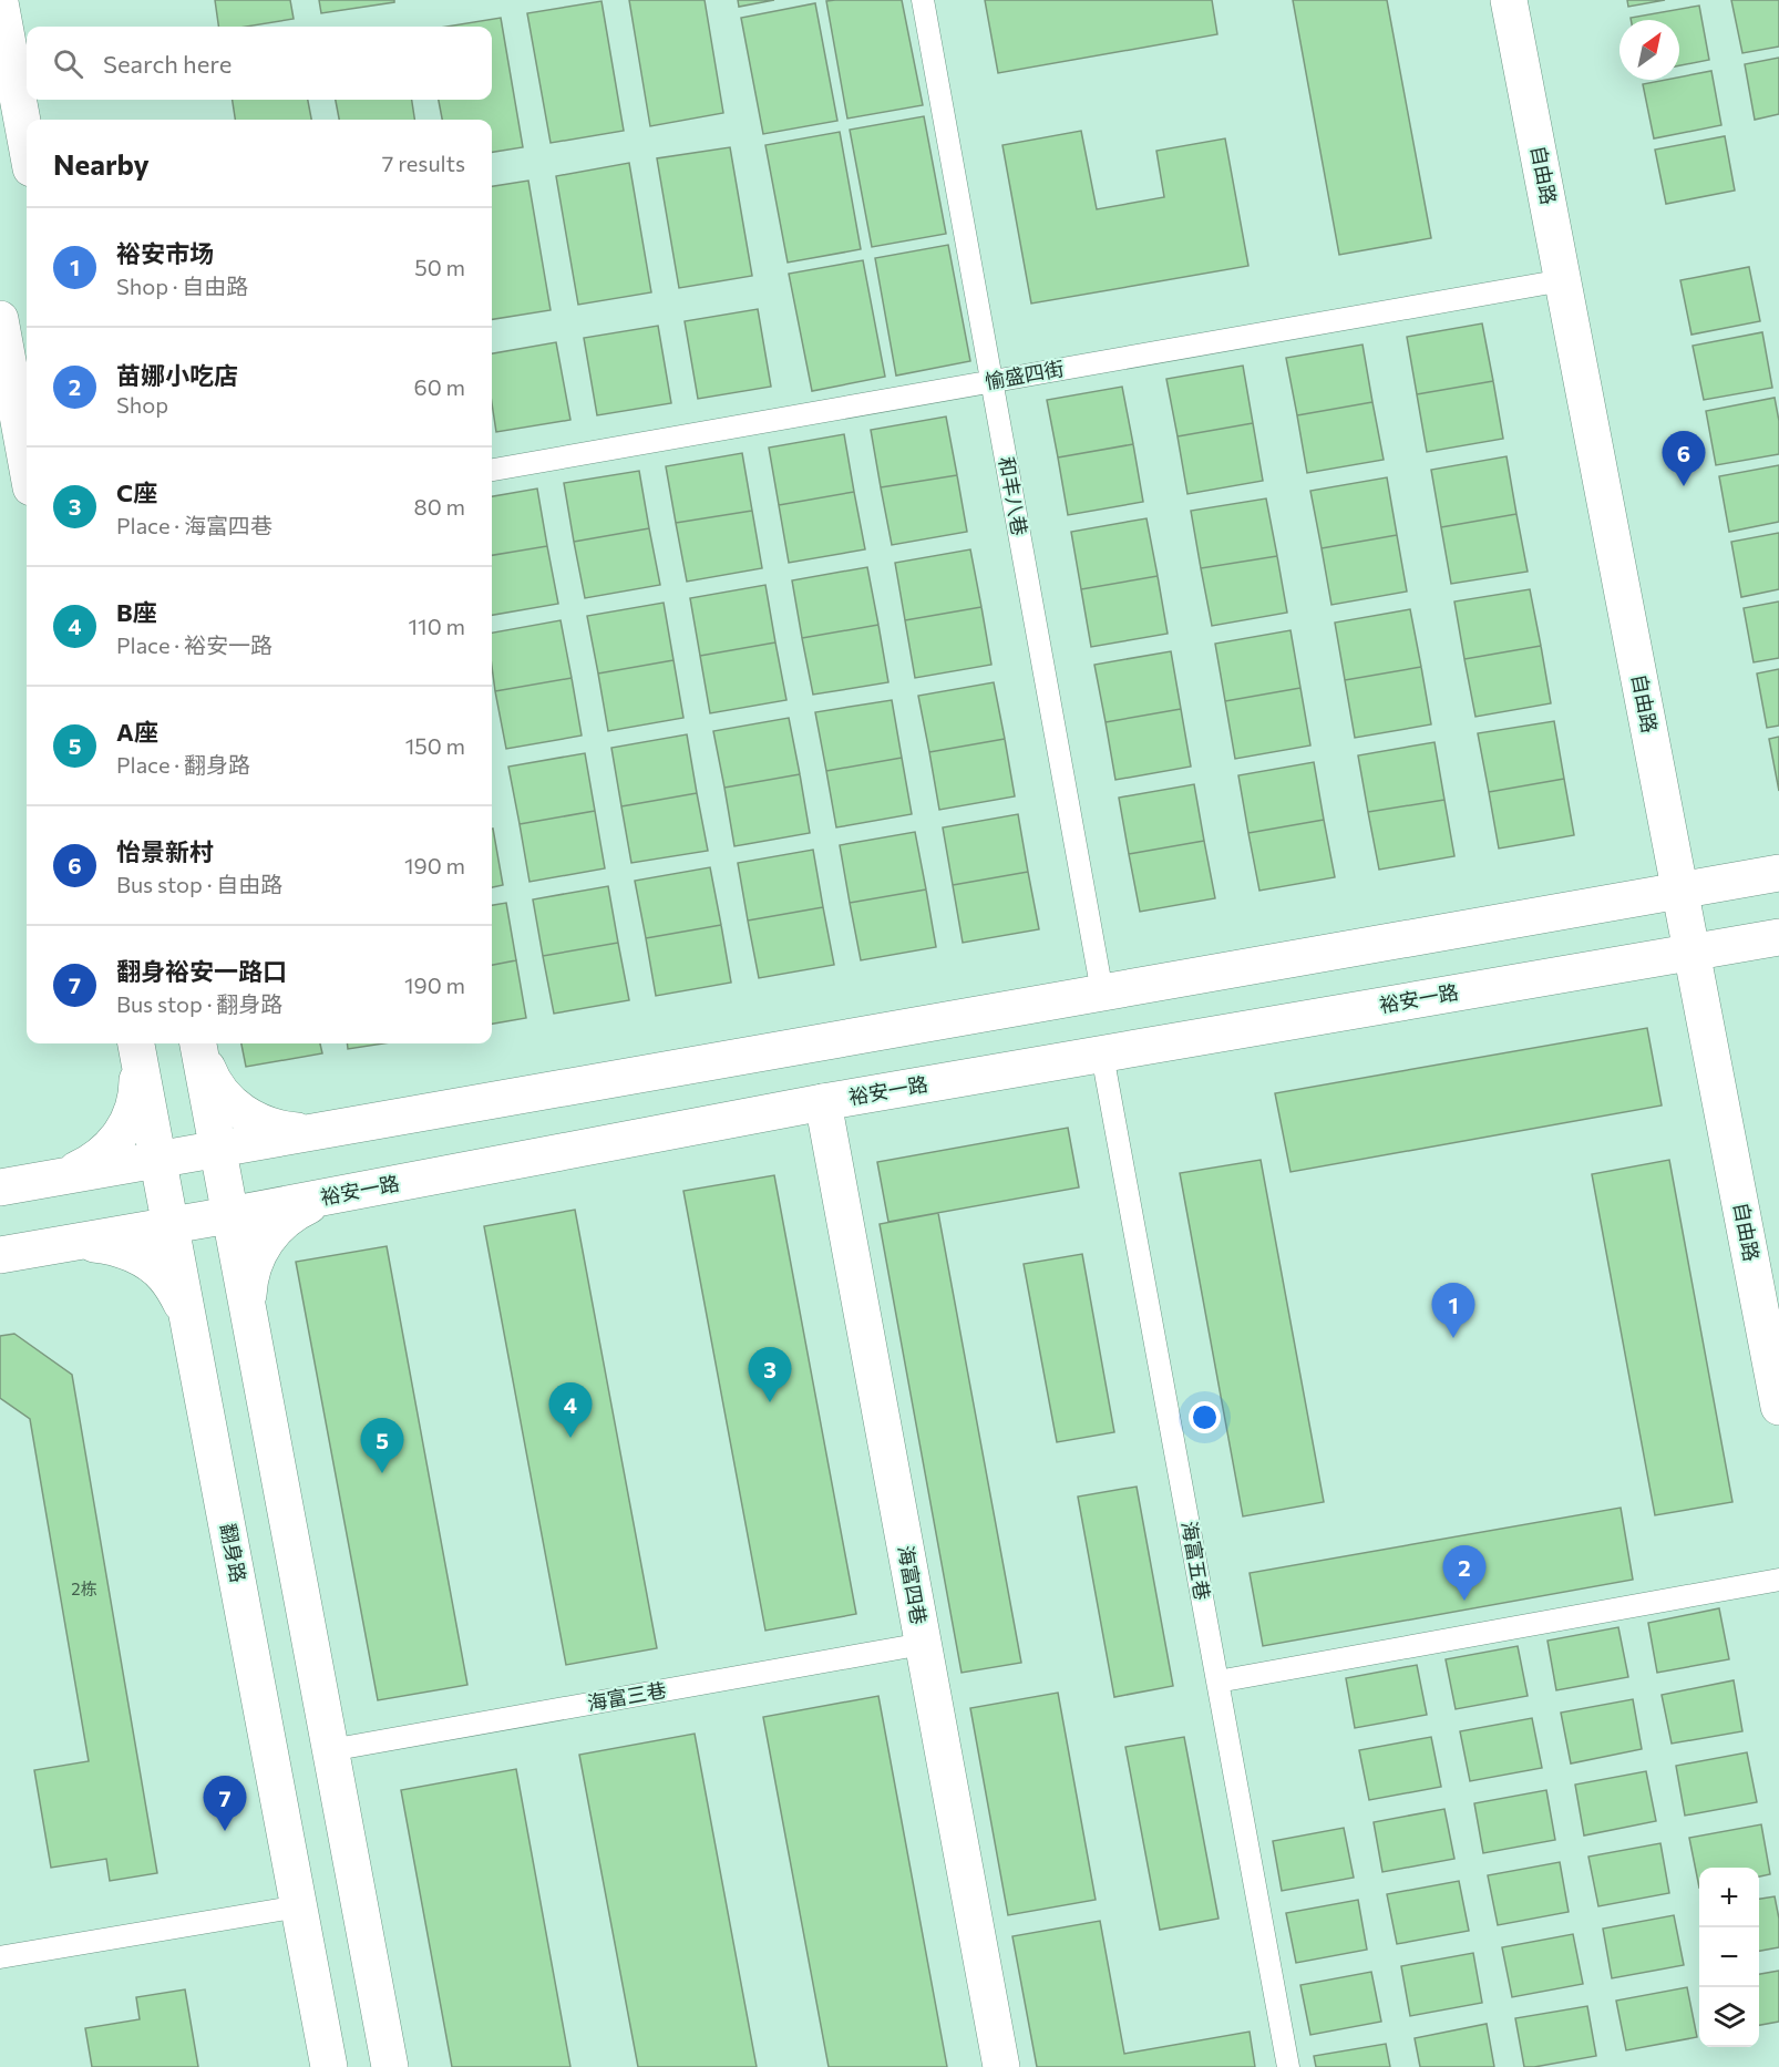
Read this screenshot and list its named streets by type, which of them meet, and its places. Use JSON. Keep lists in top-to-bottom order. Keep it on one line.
{"streets":{"main road":["自由路","裕安一路","翻身路","海富四巷"],"lane":["愉盛四街","和丰八巷","海富五巷","海富三巷"]},"crossings":[["自由路","愉盛四街"],["自由路","裕安一路"],["愉盛四街","和丰八巷"],["裕安一路","翻身路"],["裕安一路","海富五巷"],["裕安一路","海富四巷"],["海富四巷","海富三巷"]],"house_numbers":["2栋"],"north":"top right","page":{"search":"Search here","heading":["Nearby","7 results"],"list":[{"mark":"1","name":"裕安市场","note":"Shop · 自由路","value":"50 m"},{"mark":"2","name":"苗娜小吃店","note":"Shop","value":"60 m"},{"mark":"3","name":"C座","note":"Place · 海富四巷","value":"80 m"},{"mark":"4","name":"B座","note":"Place · 裕安一路","value":"110 m"},{"mark":"5","name":"A座","note":"Place · 翻身路","value":"150 m"},{"mark":"6","name":"怡景新村","note":"Bus stop · 自由路","value":"190 m"},{"mark":"7","name":"翻身裕安一路口","note":"Bus stop · 翻身路","value":"190 m"}],"pins":["6","1","3","4","5","2","7"],"map_buttons":["+","−"]}}
